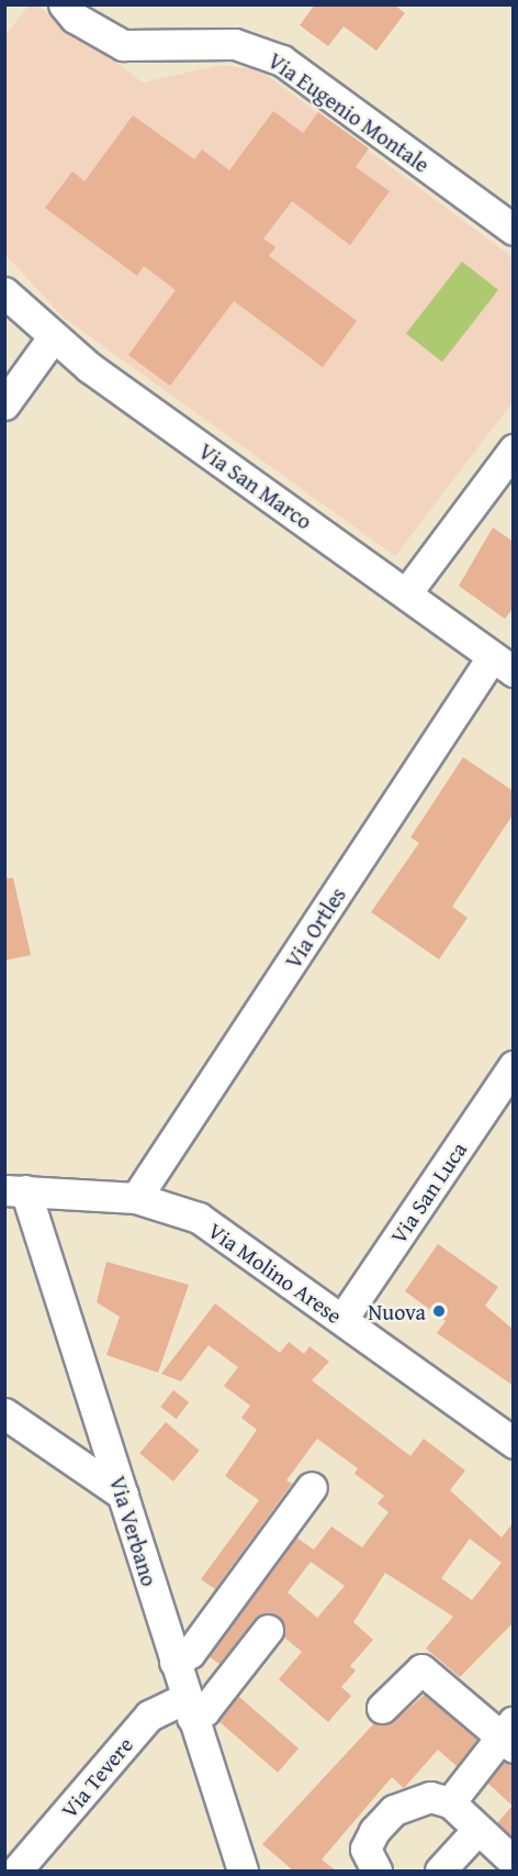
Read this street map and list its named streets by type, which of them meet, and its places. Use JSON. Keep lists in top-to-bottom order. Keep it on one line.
{"streets":{"street":["Via Eugenio Montale","Via San Marco","Via Ortles","Via San Luca","Via Molino Arese","Via Verbano","Via Tevere"]},"crossings":[["Via San Marco","Via Ortles"],["Via Ortles","Via Molino Arese"],["Via San Luca","Via Molino Arese"],["Via Molino Arese","Via Verbano"],["Via Verbano","Via Tevere"]],"places":["Nuova"]}
